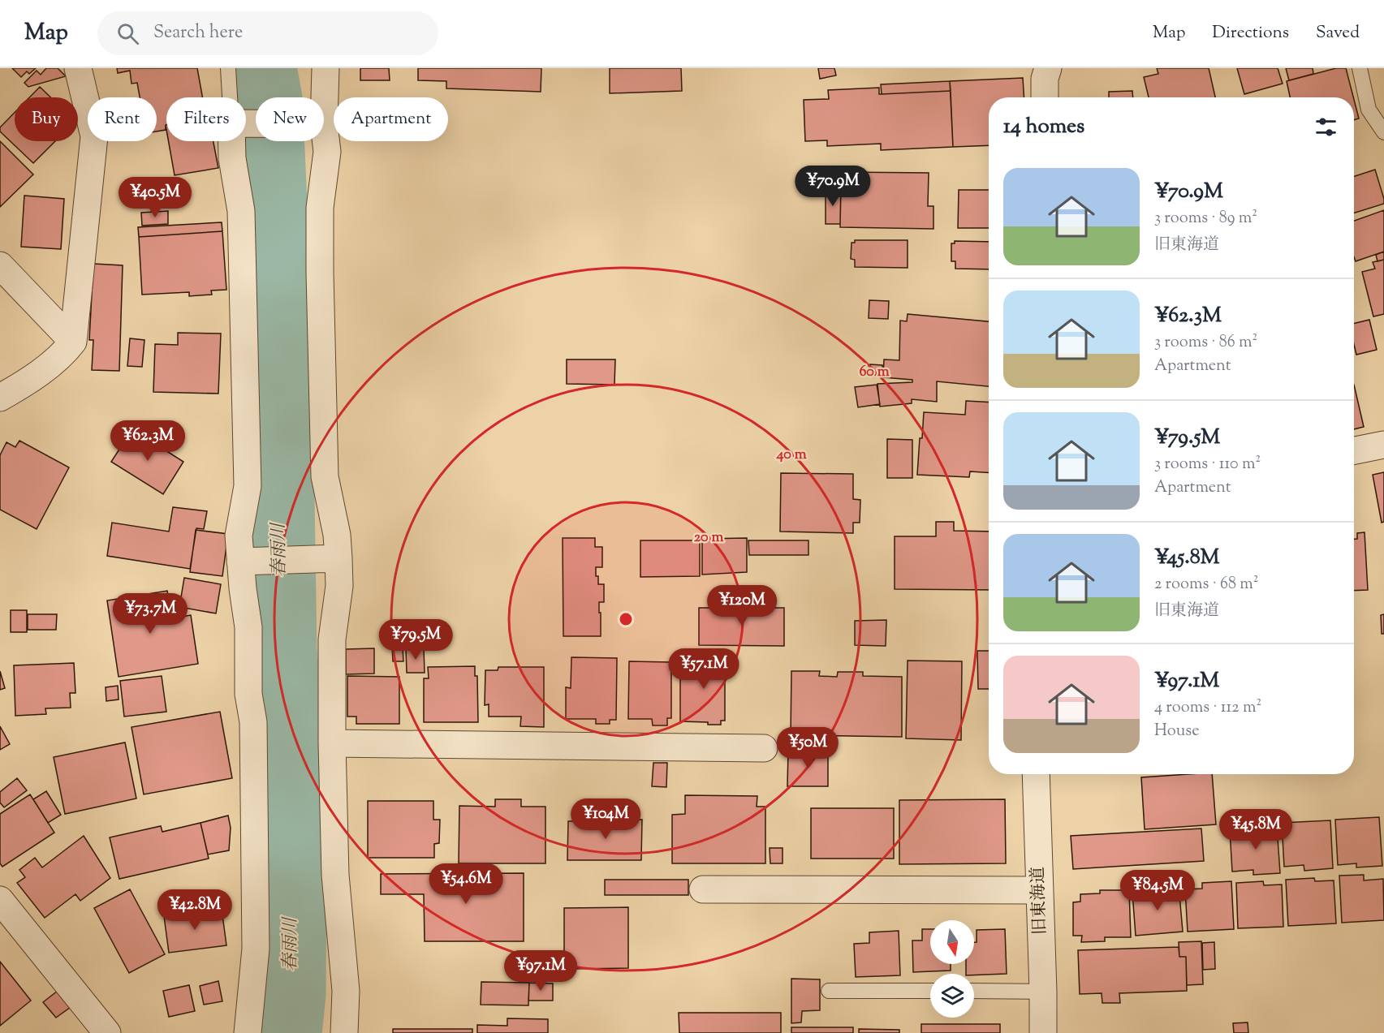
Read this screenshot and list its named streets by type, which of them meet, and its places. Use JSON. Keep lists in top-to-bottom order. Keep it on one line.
{"streets":{"street":["旧東海道"]},"water":["春雨川"],"north":"bottom","page":{"header":"Map","search":"Search here","nav":["Map","Directions","Saved"],"chip":["Buy","Rent","Filters","New","Apartment"],"heading":"14 homes","list":[{"name":"¥70.9M","note":"3 rooms · 89 m² · 旧東海道"},{"name":"¥62.3M","note":"3 rooms · 86 m² · Apartment"},{"name":"¥79.5M","note":"3 rooms · 110 m² · Apartment"},{"name":"¥45.8M","note":"2 rooms · 68 m² · 旧東海道"},{"name":"¥97.1M","note":"4 rooms · 112 m² · House"}],"price":["¥70.9M","¥40.5M","¥62.3M","¥120M","¥73.7M","¥79.5M","¥57.1M","¥50M","¥104M","¥45.8M","¥54.6M","¥84.5M","¥42.8M","¥97.1M"]},"rings":["60 m","40 m","20 m"]}
